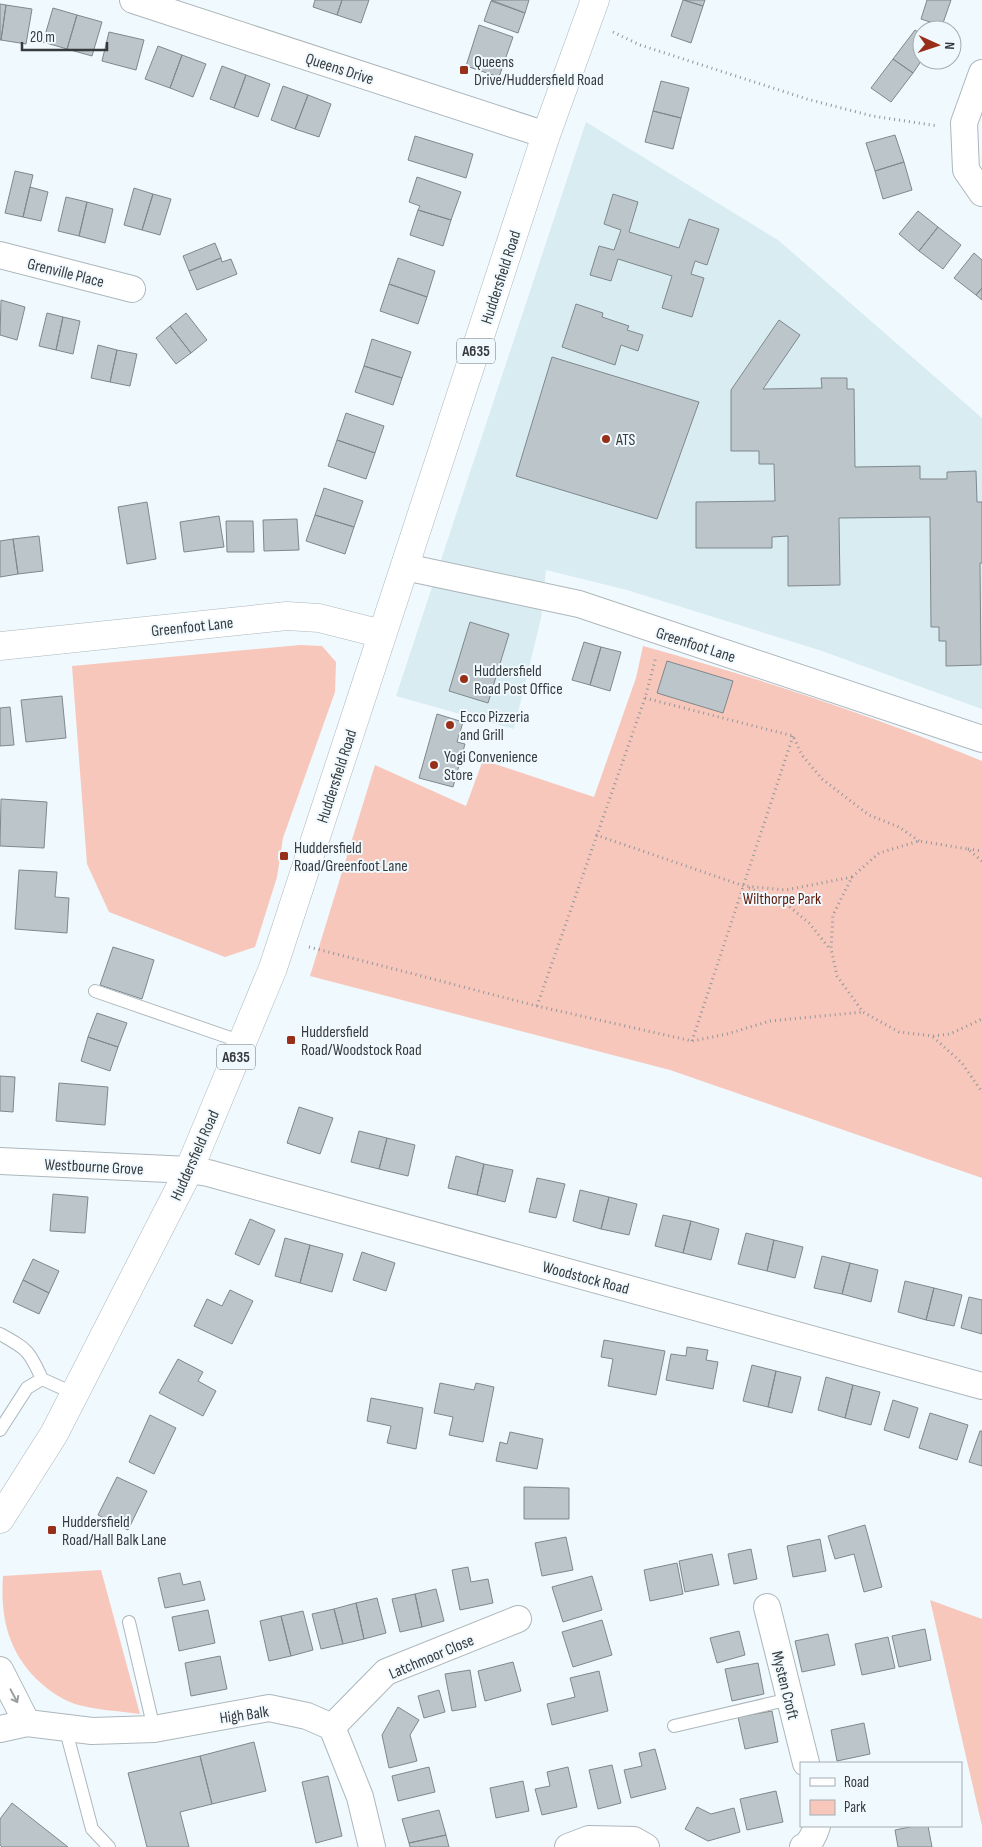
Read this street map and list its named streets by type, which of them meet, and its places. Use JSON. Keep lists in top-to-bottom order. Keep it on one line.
{"streets":{"main road":["Huddersfield Road","A635","Greenfoot Lane"],"street":["Queens Drive","Grenville Place","Westbourne Grove","Woodstock Road","Latchmoor Close","Mysten Croft","High Balk"]},"crossings":[["Queens Drive","Huddersfield Road"],["Huddersfield Road","Greenfoot Lane"],["Huddersfield Road","Westbourne Grove"],["Huddersfield Road","Woodstock Road"],["Westbourne Grove","Woodstock Road"],["Latchmoor Close","High Balk"]],"parks":["Wilthorpe Park"],"places":{"transit":["Queens Drive/Huddersfield Road","Huddersfield Road/Greenfoot Lane","Huddersfield Road/Woodstock Road","Huddersfield Road/Hall Balk Lane"],"other":["ATS","Huddersfield Road Post Office","Ecco Pizzeria and Grill","Yogi Convenience Store"]},"legend":["Road","Park"],"scale_bar":"20 m","north":"right"}
